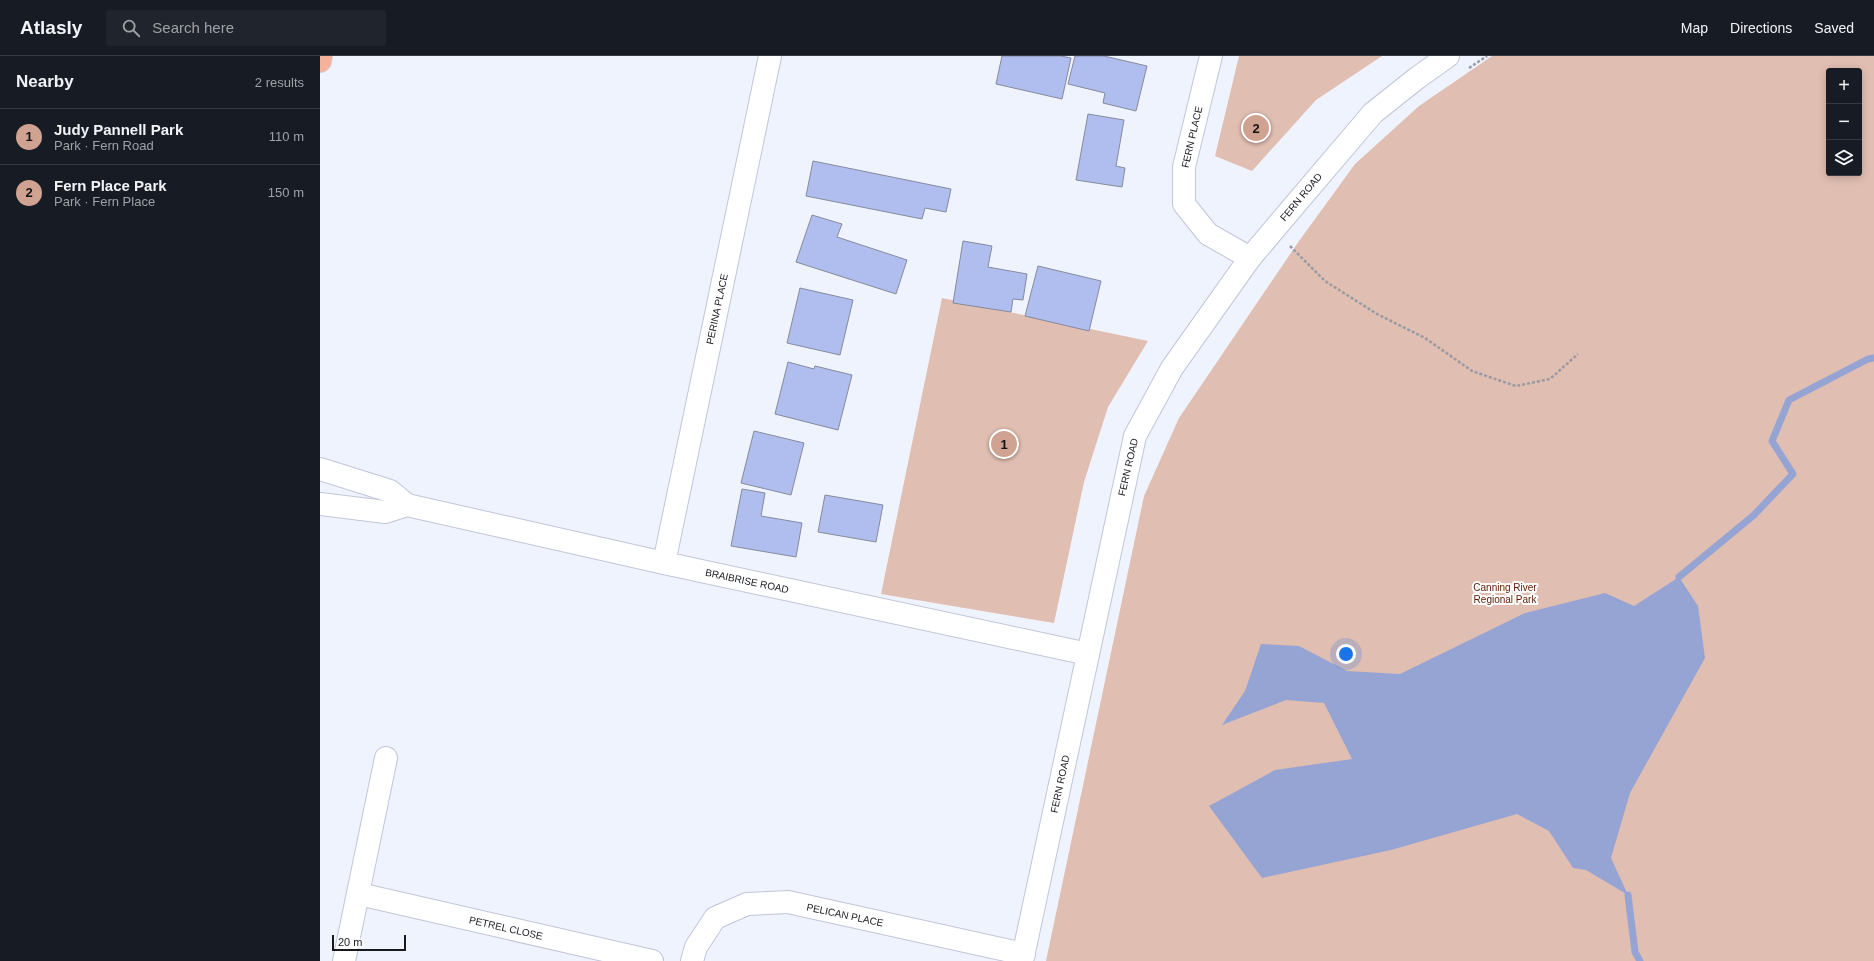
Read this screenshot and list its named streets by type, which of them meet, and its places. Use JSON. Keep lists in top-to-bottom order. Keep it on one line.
{"streets":{"street":["FERN PLACE","FERN ROAD","PERINA PLACE","BRAIBRISE ROAD","PELICAN PLACE","PETREL CLOSE"]},"crossings":[["FERN PLACE","FERN ROAD"],["FERN ROAD","BRAIBRISE ROAD"],["FERN ROAD","PELICAN PLACE"],["PERINA PLACE","BRAIBRISE ROAD"]],"parks":["Canning River Regional Park"],"scale_bar":"20 m","page":{"header":"Atlasly","search":"Search here","nav":["Map","Directions","Saved"],"heading":["Nearby","2 results"],"map_buttons":["+","−"],"list":[{"mark":"1","name":"Judy Pannell Park","note":"Park · Fern Road","value":"110 m"},{"mark":"2","name":"Fern Place Park","note":"Park · Fern Place","value":"150 m"}],"pins":["2","1"],"scale":"20 m"}}
